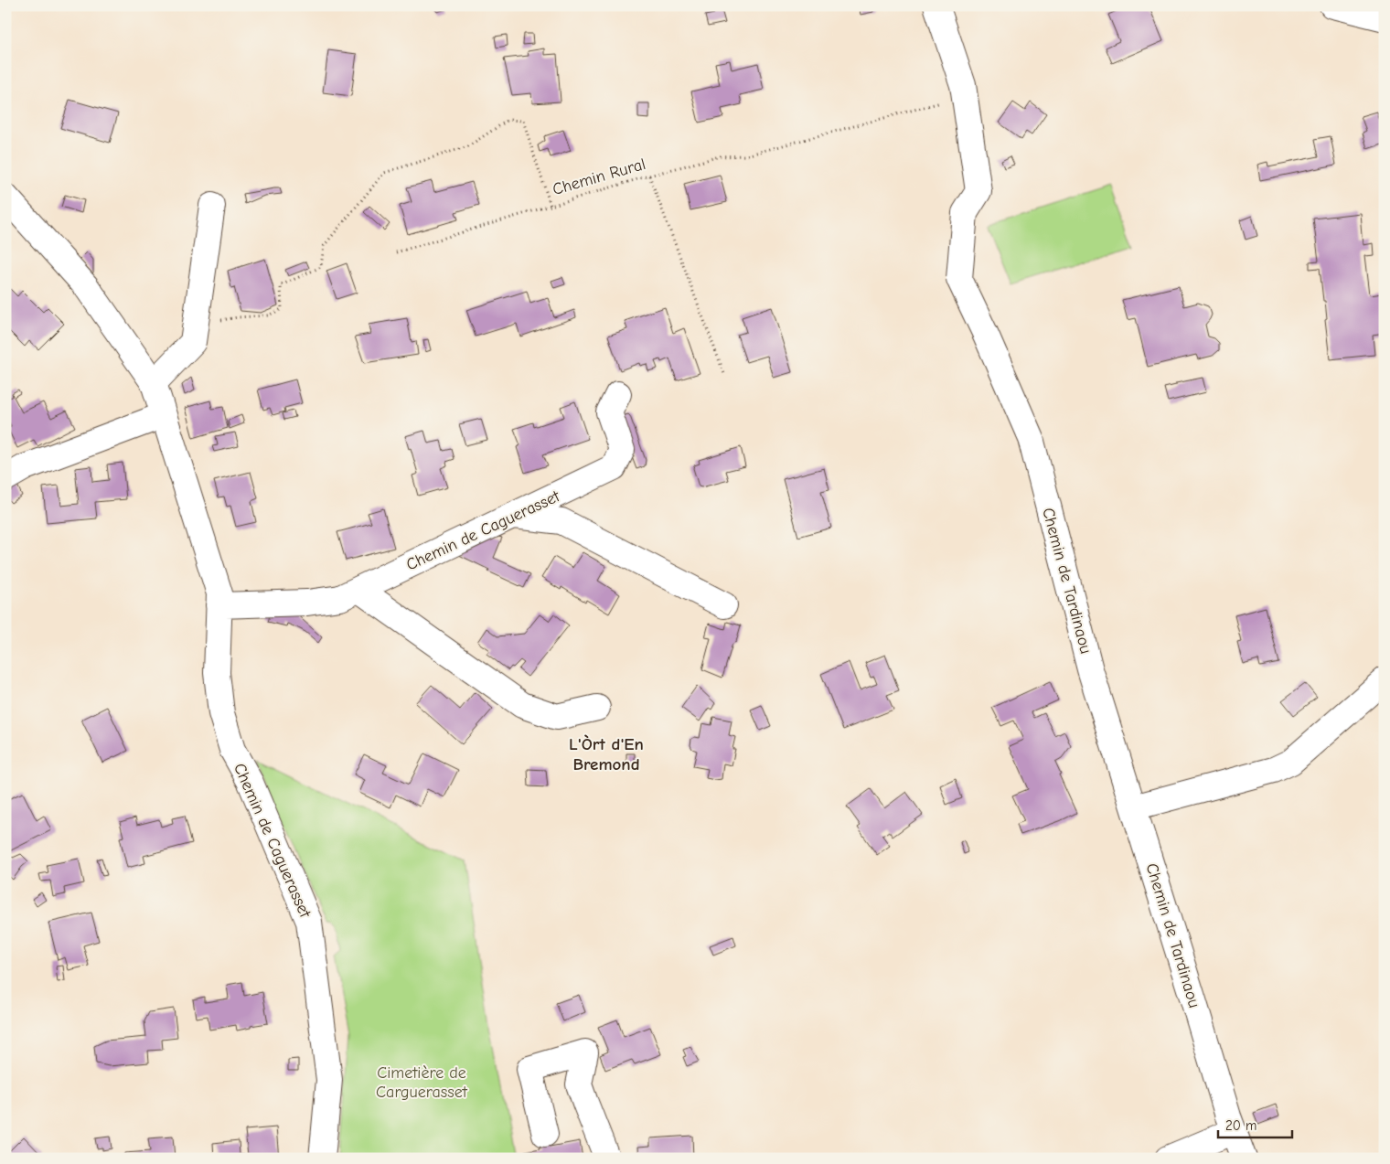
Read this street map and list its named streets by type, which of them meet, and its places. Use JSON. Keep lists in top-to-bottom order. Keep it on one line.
{"streets":{"street":["Chemin de Caguerasset","Chemin de Tardinaou"],"path":["Chemin Rural"]},"crossings":[["Chemin Rural","Chemin de Tardinaou"]],"districts":["L'Òrt d'En Bremond"],"parks":["Cimetière de Carguerasset"],"scale_bar":"20 m"}
